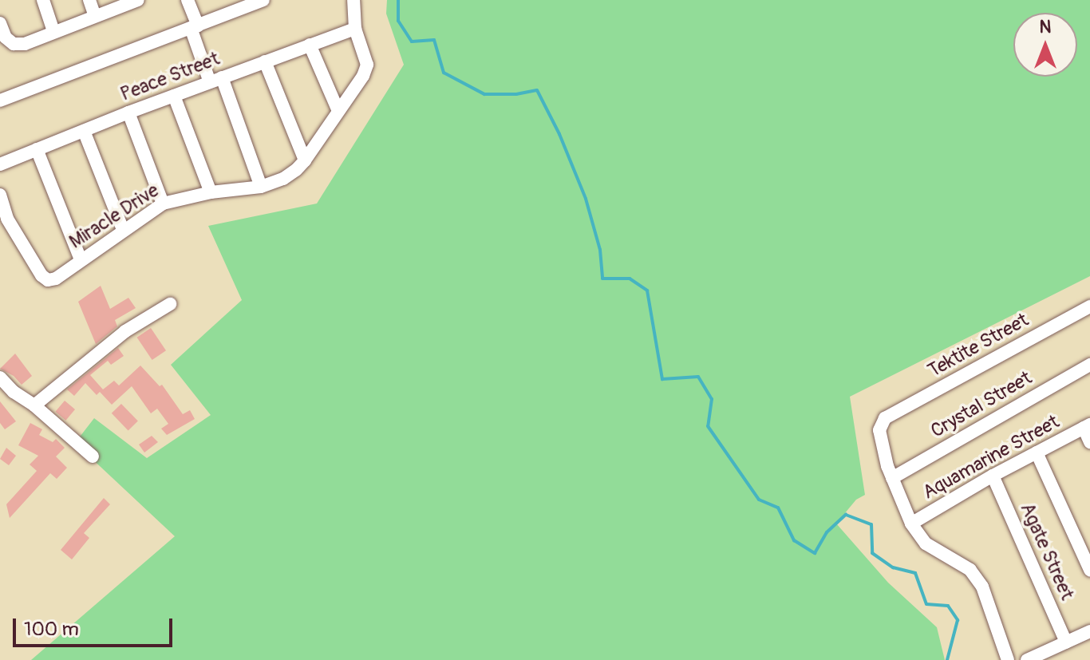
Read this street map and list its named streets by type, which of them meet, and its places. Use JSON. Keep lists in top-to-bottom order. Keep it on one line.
{"streets":{"street":["Peace Street","Miracle Drive","Tektite Street","Crystal Street","Aquamarine Street","Agate Street"]},"crossings":[["Peace Street","Miracle Drive"],["Tektite Street","Crystal Street"],["Aquamarine Street","Agate Street"]],"scale_bar":"100 m","north":"top"}
